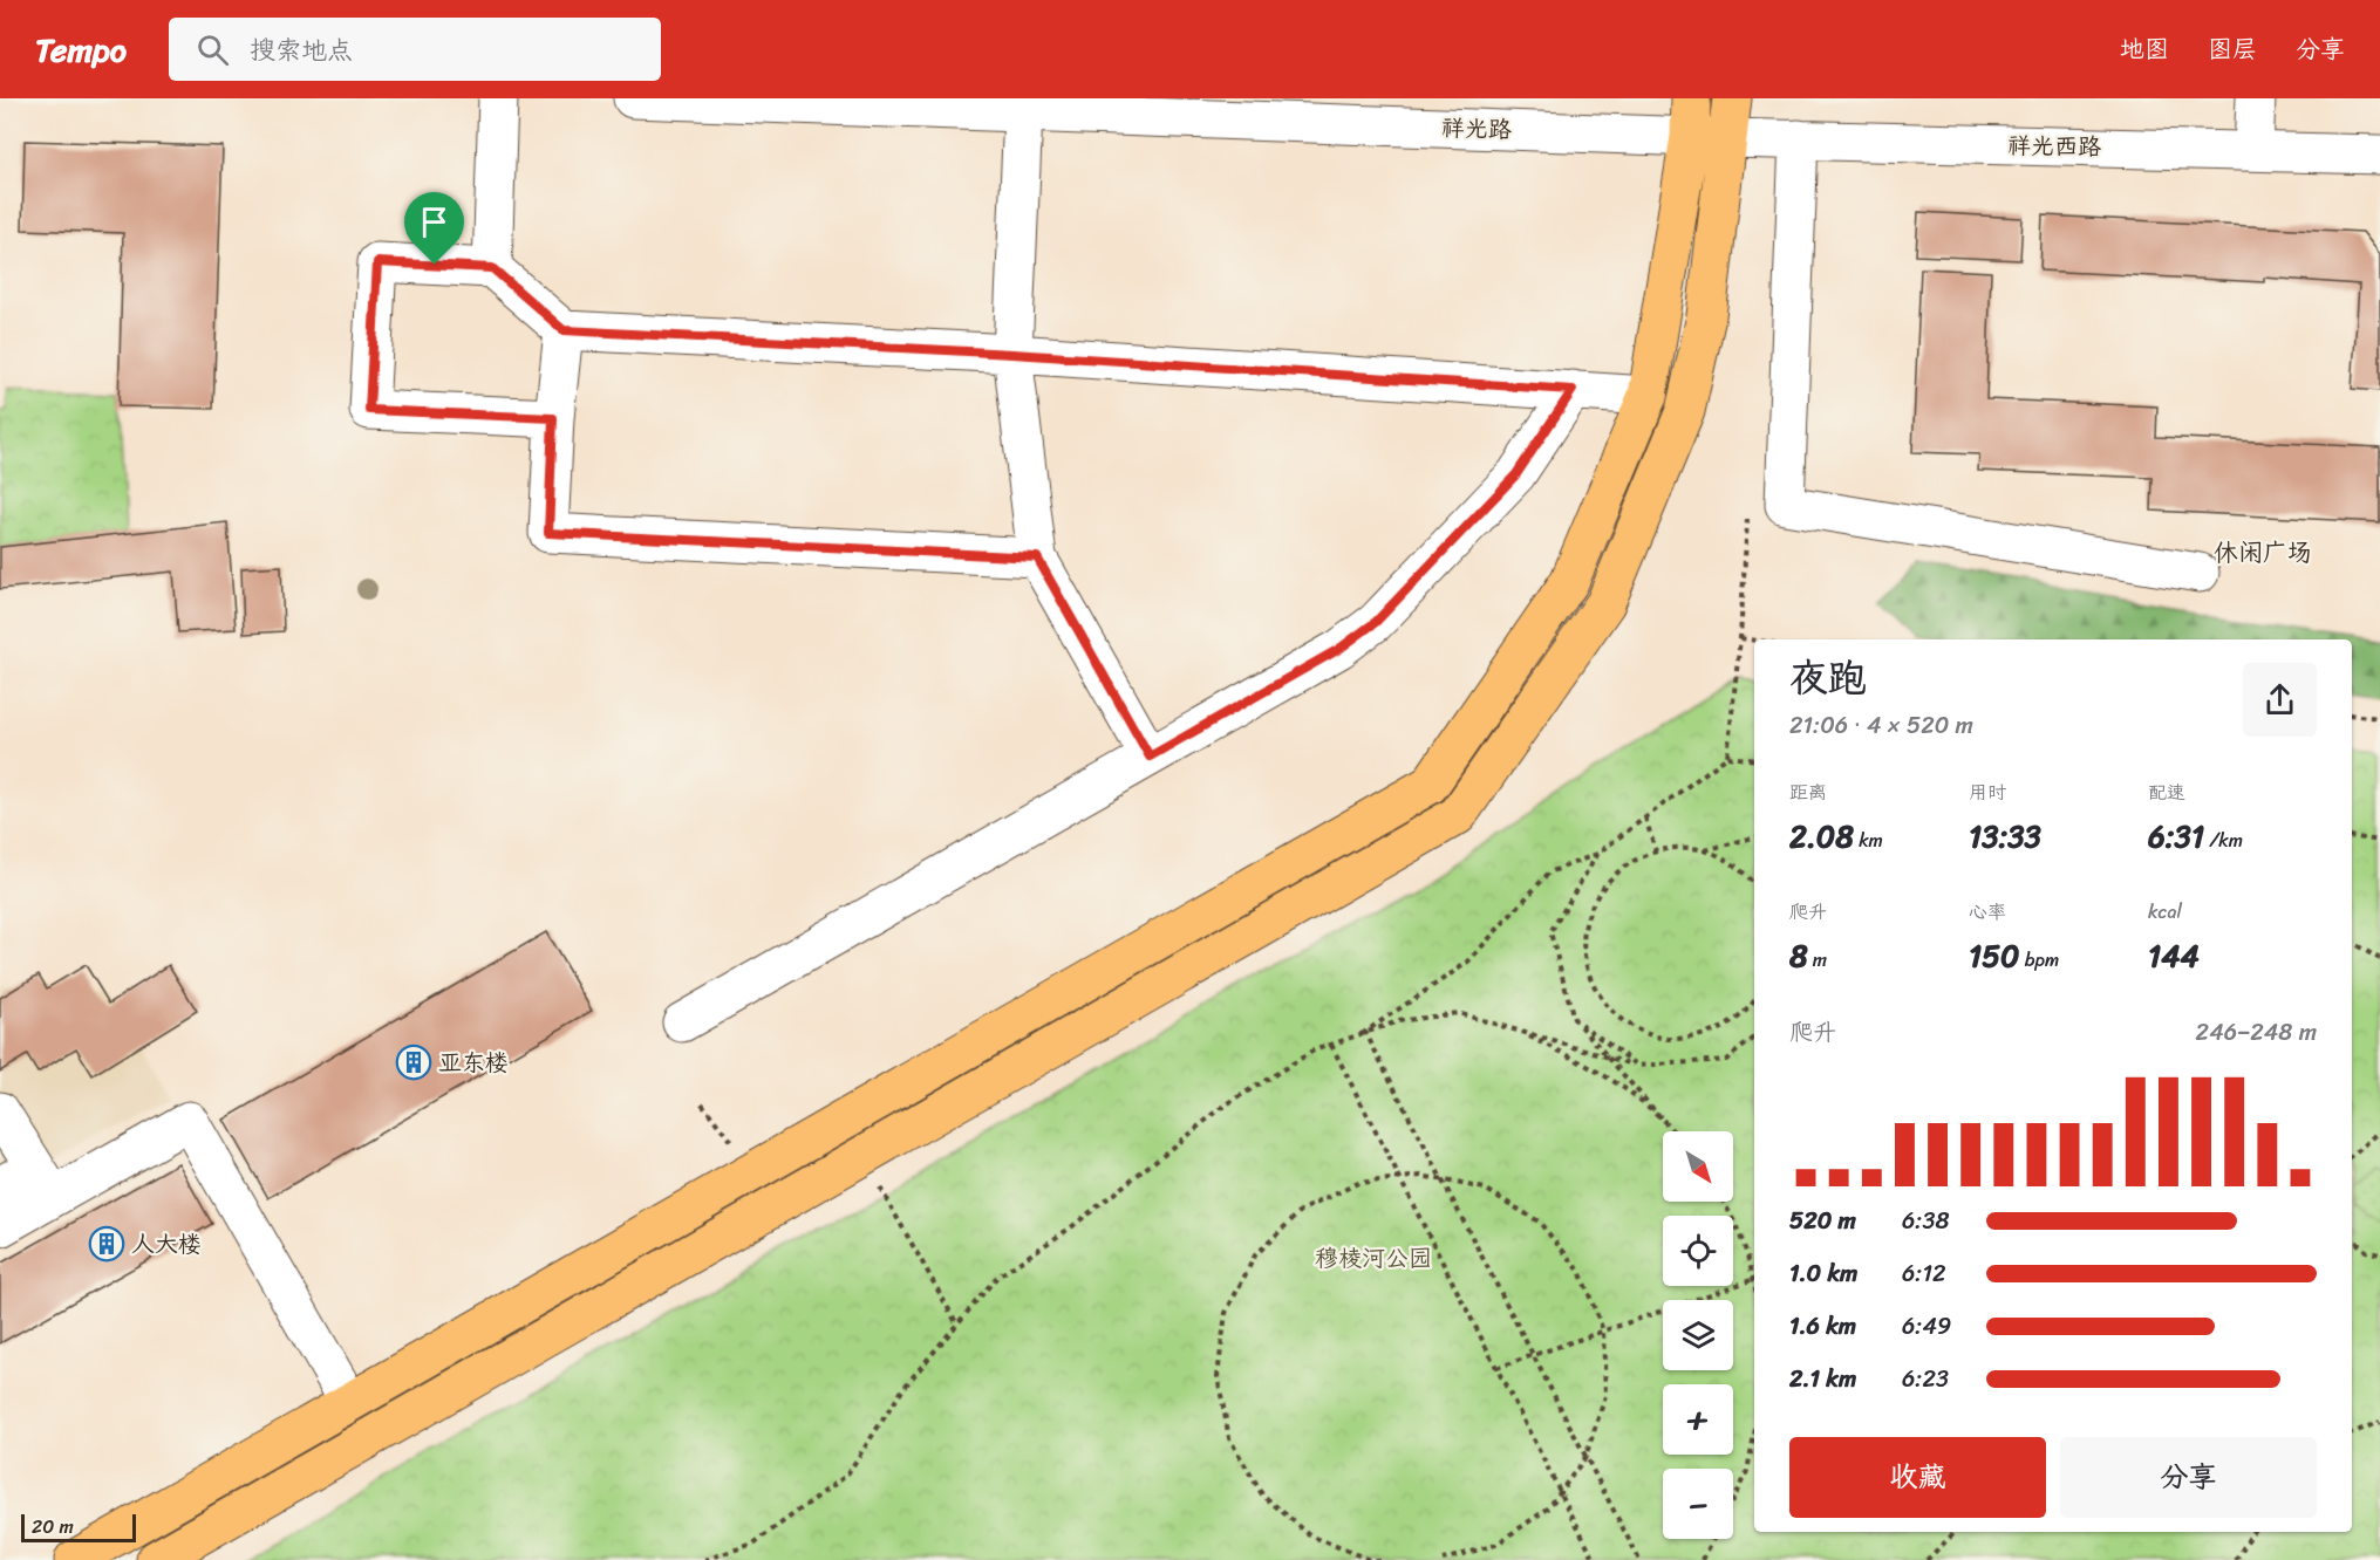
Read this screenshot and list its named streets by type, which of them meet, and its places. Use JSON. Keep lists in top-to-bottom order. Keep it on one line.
{"streets":{"street":["祥光路","祥光西路"]},"crossings":[["祥光路","祥光西路"]],"districts":["休闲广场"],"parks":["穆棱河公园"],"places":{"building":["亚东楼","人大楼"]},"scale_bar":"20 m","north":"bottom right","page":{"header":"Tempo","search":"搜索地点","nav":["地图","图层","分享"],"heading":["夜跑","21:06 · 4 × 520 m"],"stats":[["距离","2.08 km"],["用时","13:33"],["配速","6:31 /km"],["爬升","8 m"],["心率","150 bpm"],["kcal","144"]],"chart":["爬升","246–248 m"],"map_buttons":["+","−"],"list":[{"name":"520 m","note":"6:38"},{"name":"1.0 km","note":"6:12"},{"name":"1.6 km","note":"6:49"},{"name":"2.1 km","note":"6:23"}],"buttons":["收藏","分享"],"scale":"20 m"}}
